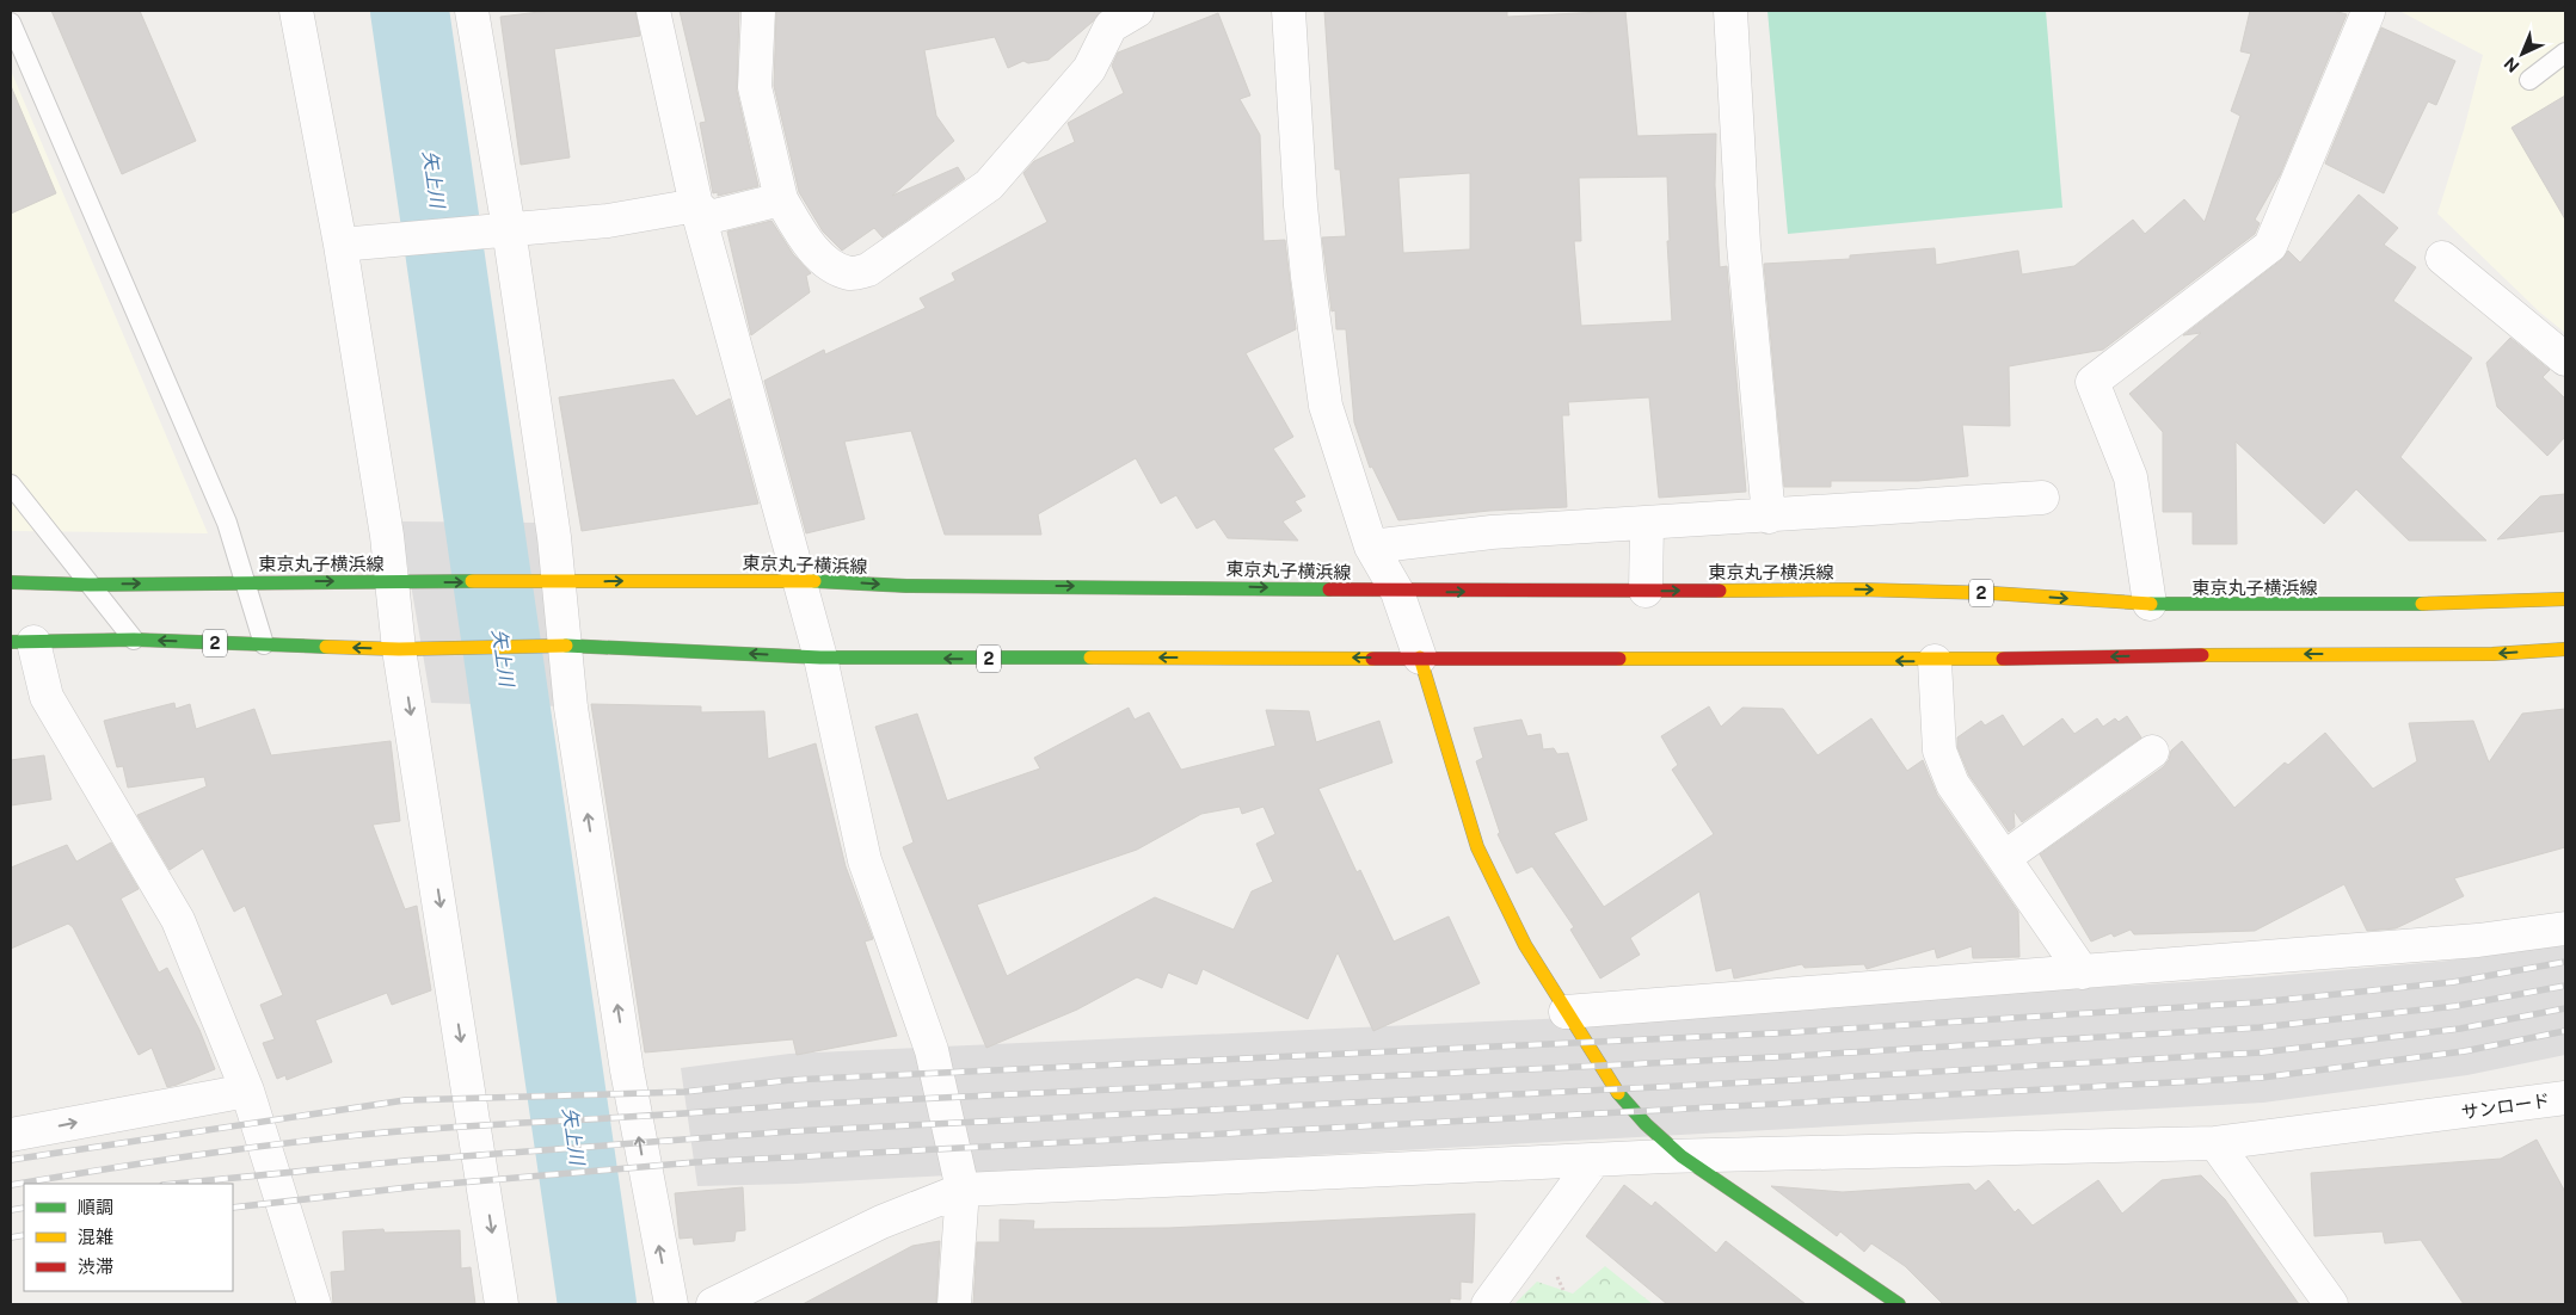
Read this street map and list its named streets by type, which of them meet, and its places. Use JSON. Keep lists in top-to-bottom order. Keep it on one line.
{"streets":{"main road":["東京丸子横浜線","2"],"street":["サンロード"]},"water":["矢上川"],"legend":["順調","混雑","渋滞"],"north":"bottom left"}
